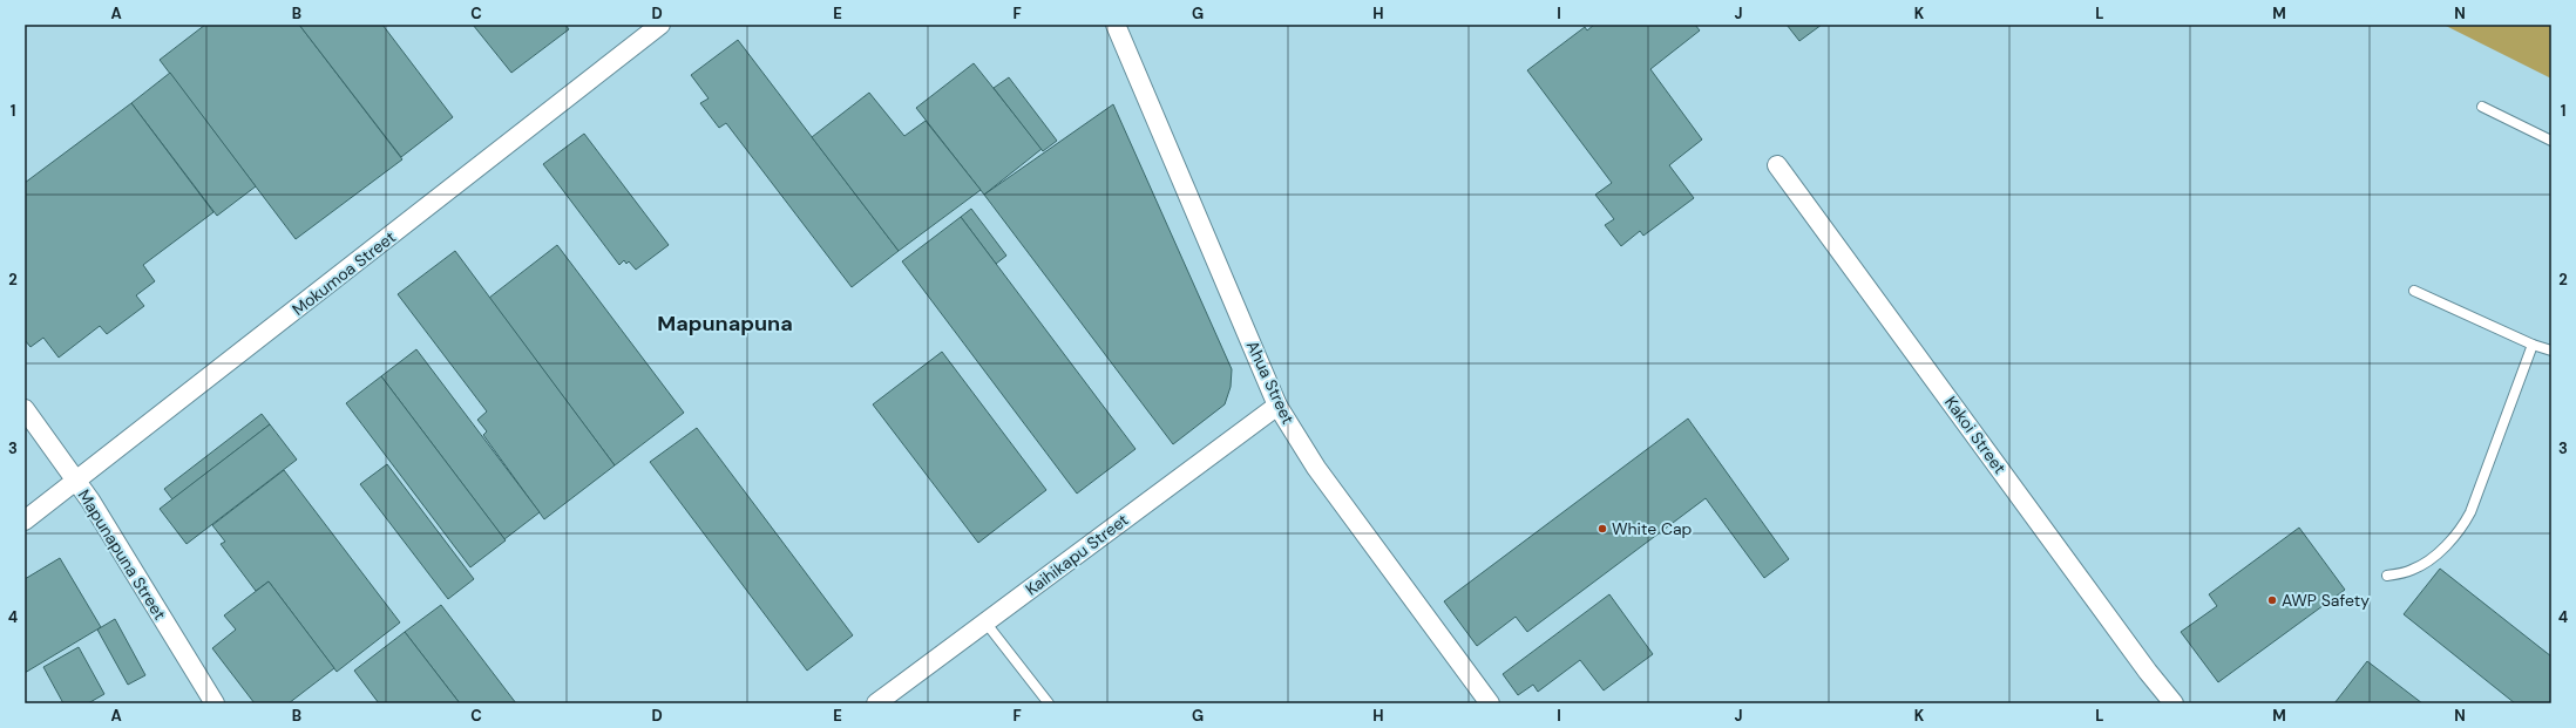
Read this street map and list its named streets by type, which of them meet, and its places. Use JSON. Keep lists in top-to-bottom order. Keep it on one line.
{"streets":{"street":["Mokumoa Street","Ahua Street","Kakoi Street","Mapunapuna Street","Kaihikapu Street"]},"crossings":[["Mokumoa Street","Mapunapuna Street"],["Ahua Street","Kaihikapu Street"]],"districts":["Mapunapuna"],"places":["White Cap","AWP Safety"],"grid":{"columns":["A","B","C","D","E","F","G","H","I","J","K","L","M","N"],"rows":["1","2","3","4"]}}
